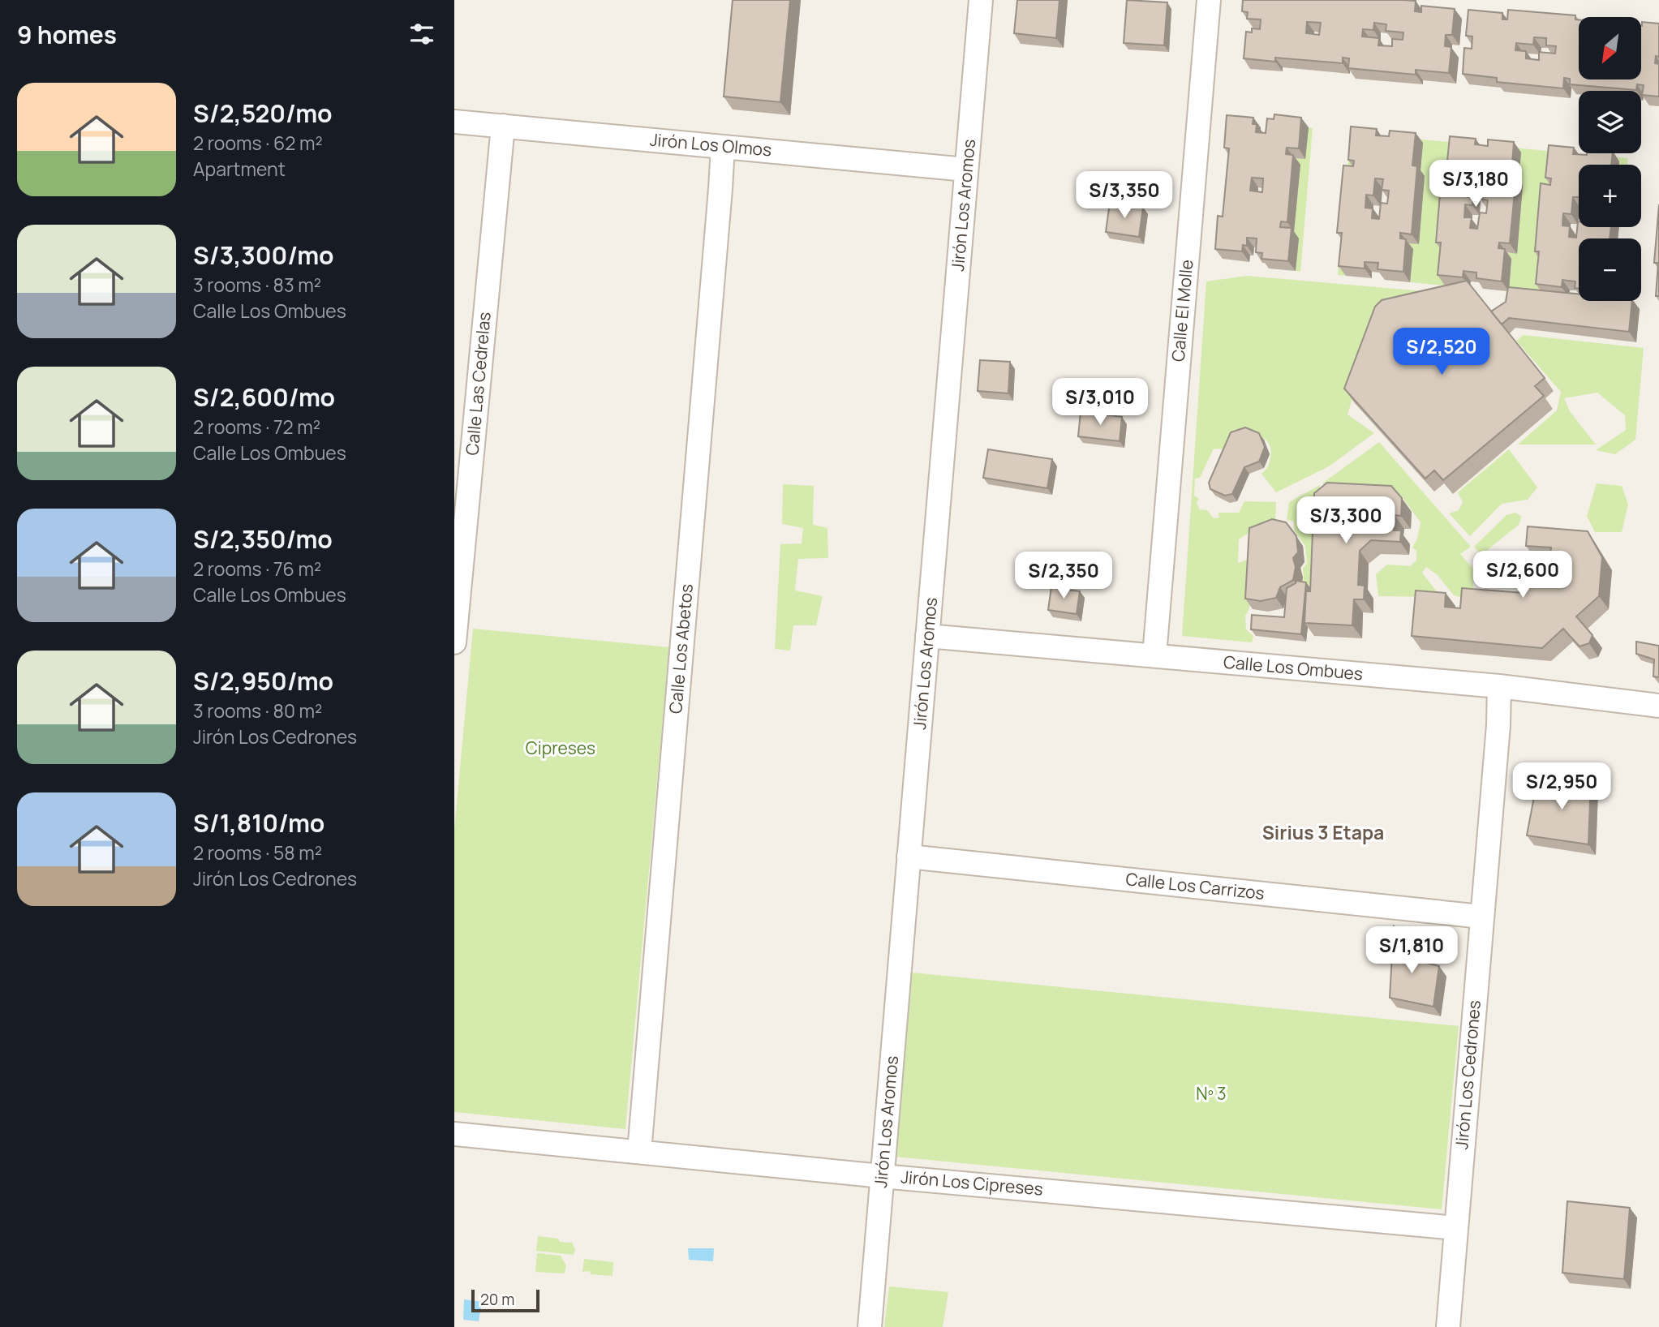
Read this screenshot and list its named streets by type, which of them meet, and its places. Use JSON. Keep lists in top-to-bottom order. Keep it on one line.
{"streets":{"street":["Jirón Los Olmos","Jirón Los Aromos","Calle El Molle","Calle Las Cedrelas","Calle Los Abetos","Calle Los Ombues","Calle Los Carrizos","Jirón Los Cedrones","Jirón Los Cipreses"]},"crossings":[["Jirón Los Olmos","Jirón Los Aromos"],["Jirón Los Olmos","Calle Las Cedrelas"],["Jirón Los Olmos","Calle Los Abetos"],["Jirón Los Aromos","Calle Los Ombues"],["Jirón Los Aromos","Calle Los Carrizos"],["Jirón Los Aromos","Jirón Los Cipreses"],["Calle El Molle","Calle Los Ombues"],["Calle Los Abetos","Jirón Los Cipreses"],["Calle Los Ombues","Jirón Los Cedrones"],["Calle Los Carrizos","Jirón Los Cedrones"],["Jirón Los Cedrones","Jirón Los Cipreses"]],"districts":["Sirius 3 Etapa"],"parks":["Cipreses","Nº 3"],"scale_bar":"20 m","north":"bottom left","page":{"heading":"9 homes","map_buttons":["+","−"],"list":[{"name":"S/2,520/mo","note":"2 rooms · 62 m² · Apartment"},{"name":"S/3,300/mo","note":"3 rooms · 83 m² · Calle Los Ombues"},{"name":"S/2,600/mo","note":"2 rooms · 72 m² · Calle Los Ombues"},{"name":"S/2,350/mo","note":"2 rooms · 76 m² · Calle Los Ombues"},{"name":"S/2,950/mo","note":"3 rooms · 80 m² · Jirón Los Cedrones"},{"name":"S/1,810/mo","note":"2 rooms · 58 m² · Jirón Los Cedrones"}],"price":["S/3,180","S/3,350","S/2,520","S/3,010","S/3,300","S/2,600","S/2,350","S/2,950","S/1,810"],"scale":"20 m"}}
